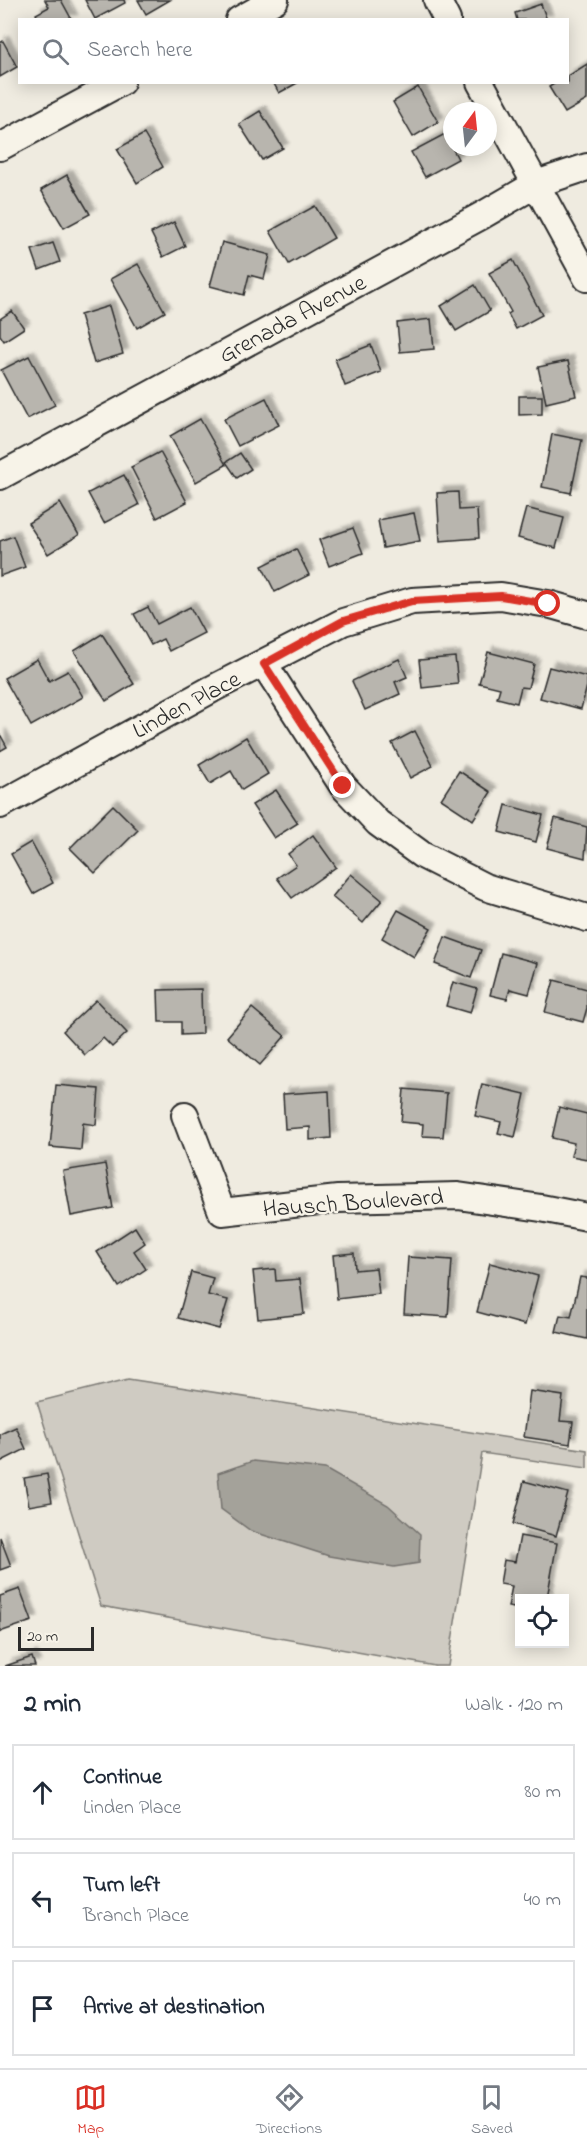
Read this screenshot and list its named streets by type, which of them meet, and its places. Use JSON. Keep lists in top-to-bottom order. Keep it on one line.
{"streets":{"street":["Grenada Avenue","Linden Place","Hausch Boulevard"]},"scale_bar":"20 m","north":"top","page":{"search":"Search here","scale":"20 m","heading":["2 min","Walk · 120 m"],"list":[["Continue","Linden Place","80 m"],["Turn left","Branch Place","40 m"],"Arrive at destination"],"nav":["Map","Directions","Saved"]}}
